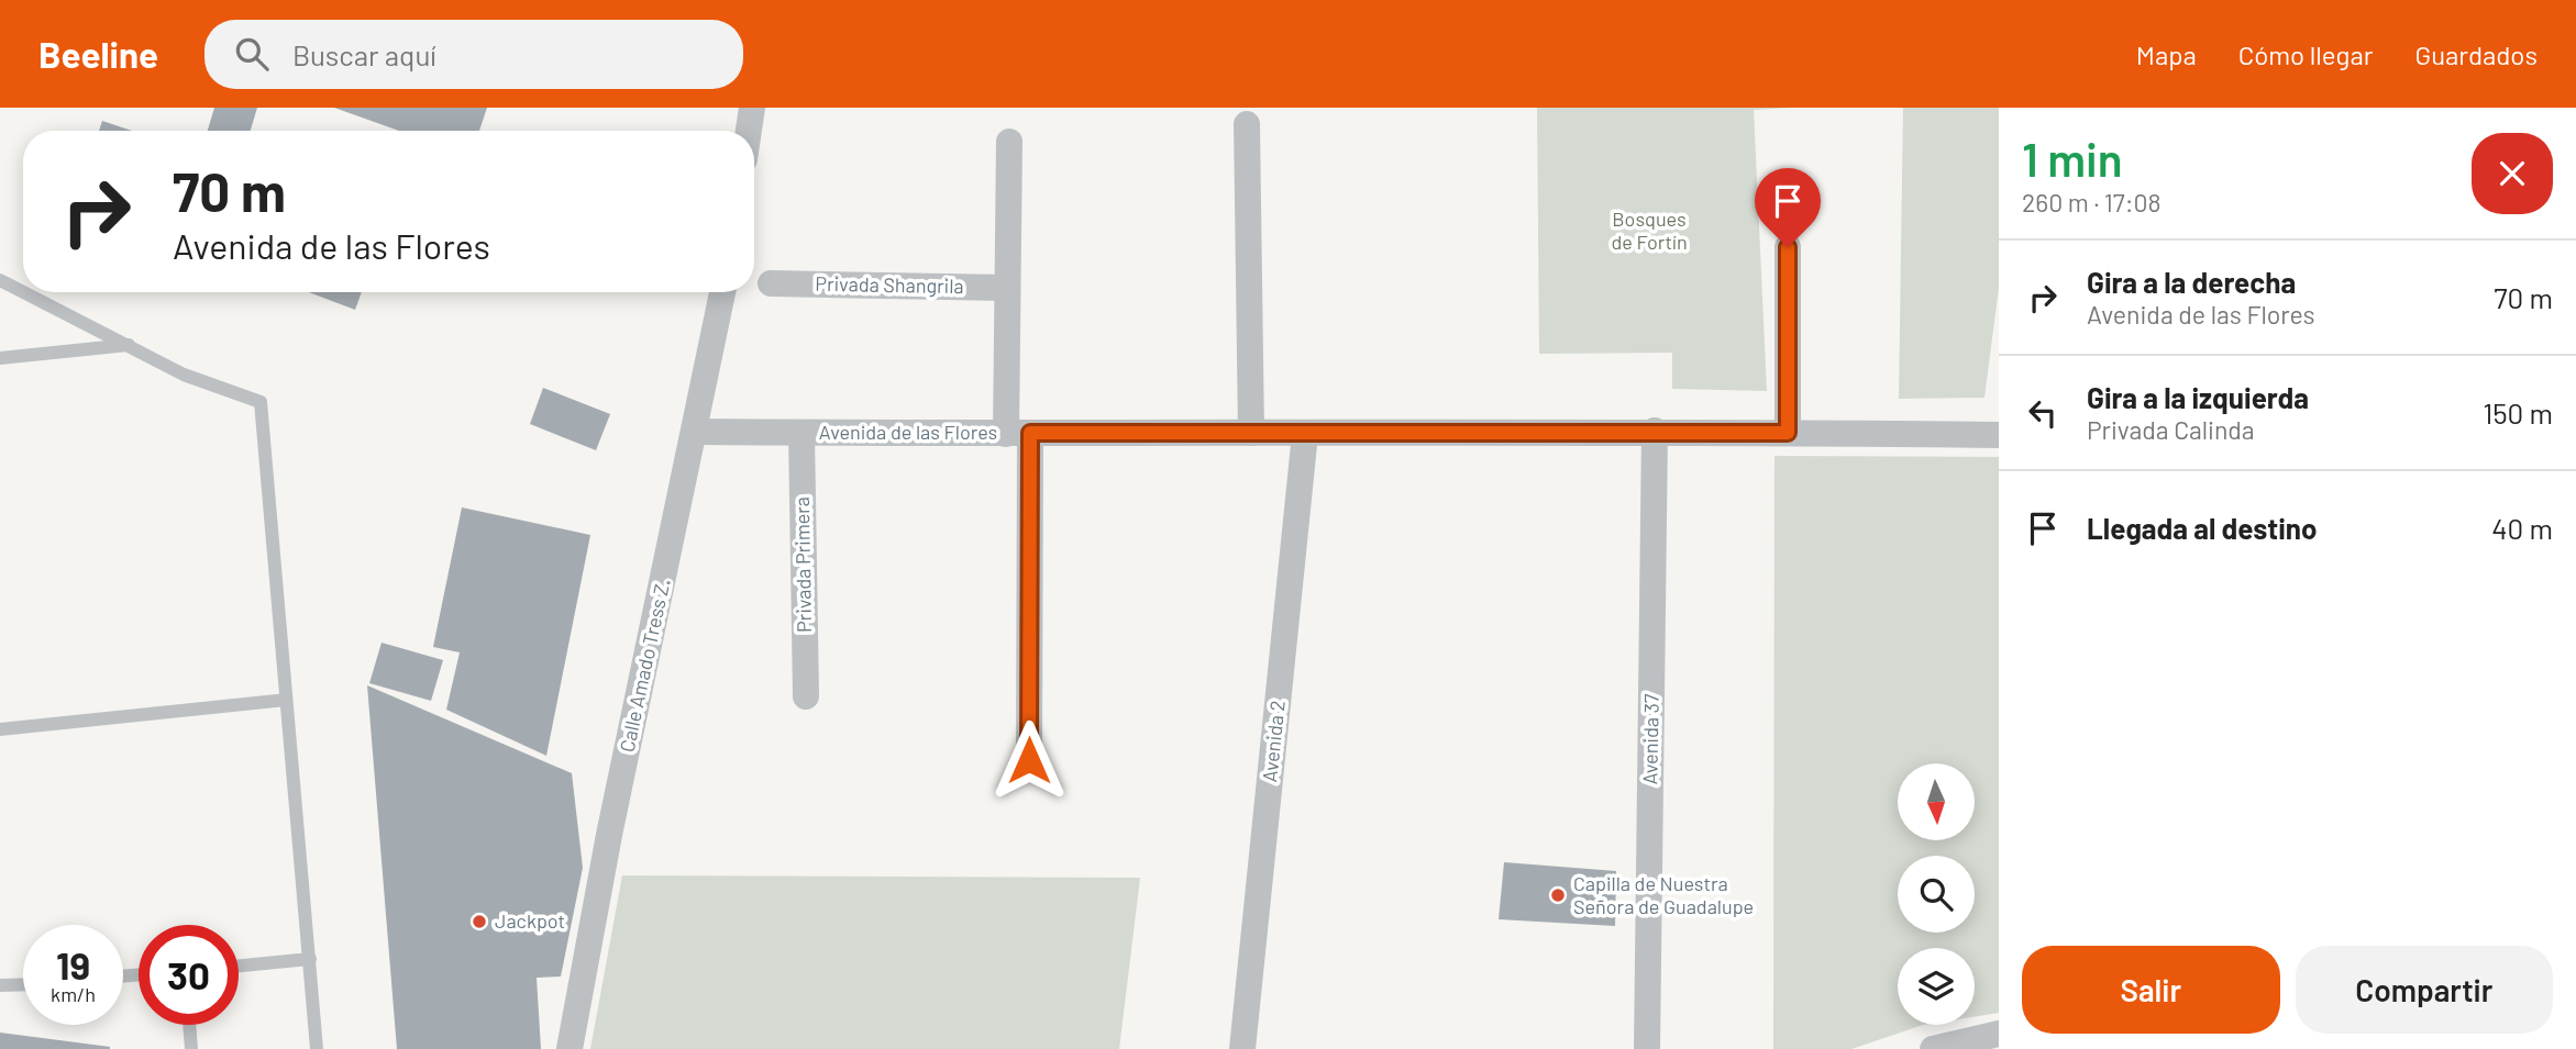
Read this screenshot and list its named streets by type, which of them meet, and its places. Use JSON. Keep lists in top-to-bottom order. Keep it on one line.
{"streets":{"street":["Privada Shangrila","Avenida de las Flores","Privada Primera","Calle Amado Tress Z.","Avenida 37","Avenida 2"]},"crossings":[["Avenida de las Flores","Privada Primera"],["Avenida de las Flores","Calle Amado Tress Z."],["Avenida de las Flores","Avenida 37"],["Avenida de las Flores","Avenida 2"]],"parks":["Bosques de Fortín"],"places":["Capilla de Nuestra Señora de Guadalupe","Jackpot"],"north":"bottom","page":{"header":"Beeline","search":"Buscar aquí","nav":["Mapa","Cómo llegar","Guardados"],"heading":["1 min","260 m · 17:08"],"turn":["70 m","Avenida de las Flores"],"list":[{"name":"Gira a la derecha","note":"Avenida de las Flores","value":"70 m"},{"name":"Gira a la izquierda","note":"Privada Calinda","value":"150 m"},{"name":"Llegada al destino","value":"40 m"}],"speed":"19 km/h","limit":"30","buttons":["Salir","Compartir"]}}
